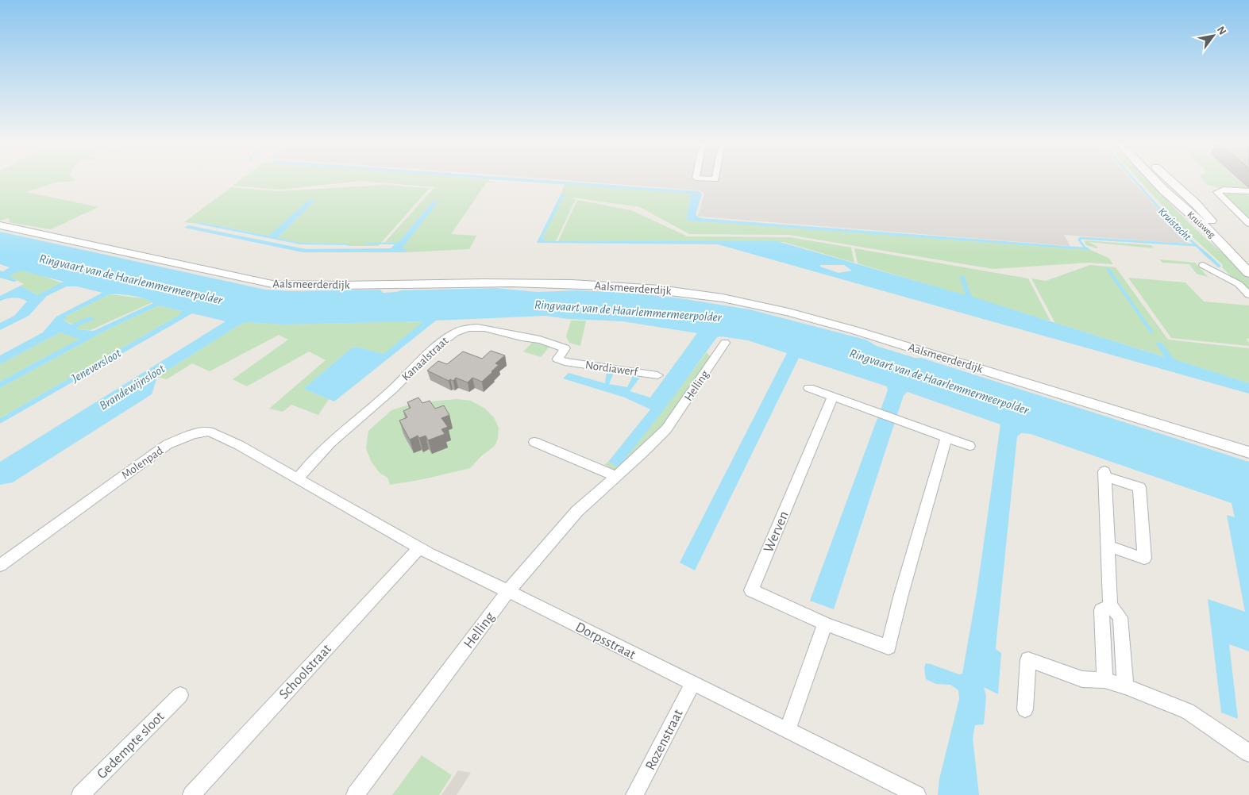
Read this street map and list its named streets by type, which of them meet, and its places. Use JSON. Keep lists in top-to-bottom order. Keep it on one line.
{"streets":{"main road":["Kruisweg"],"street":["Aalsmeerderdijk","Kanaalstraat","Nordiawerf","Helling","Molenpad","Werven","Dorpsstraat","Schoolstraat","Rozenstraat","Gedempte sloot"]},"crossings":[["Kanaalstraat","Nordiawerf"],["Kanaalstraat","Molenpad"],["Kanaalstraat","Dorpsstraat"],["Helling","Dorpsstraat"],["Molenpad","Dorpsstraat"],["Dorpsstraat","Schoolstraat"],["Dorpsstraat","Rozenstraat"]],"water":["Kruistocht","Ringvaart van de Haarlemmermeerpolder","Jeneversloot","Brandewijnsloot"],"north":"top right"}
